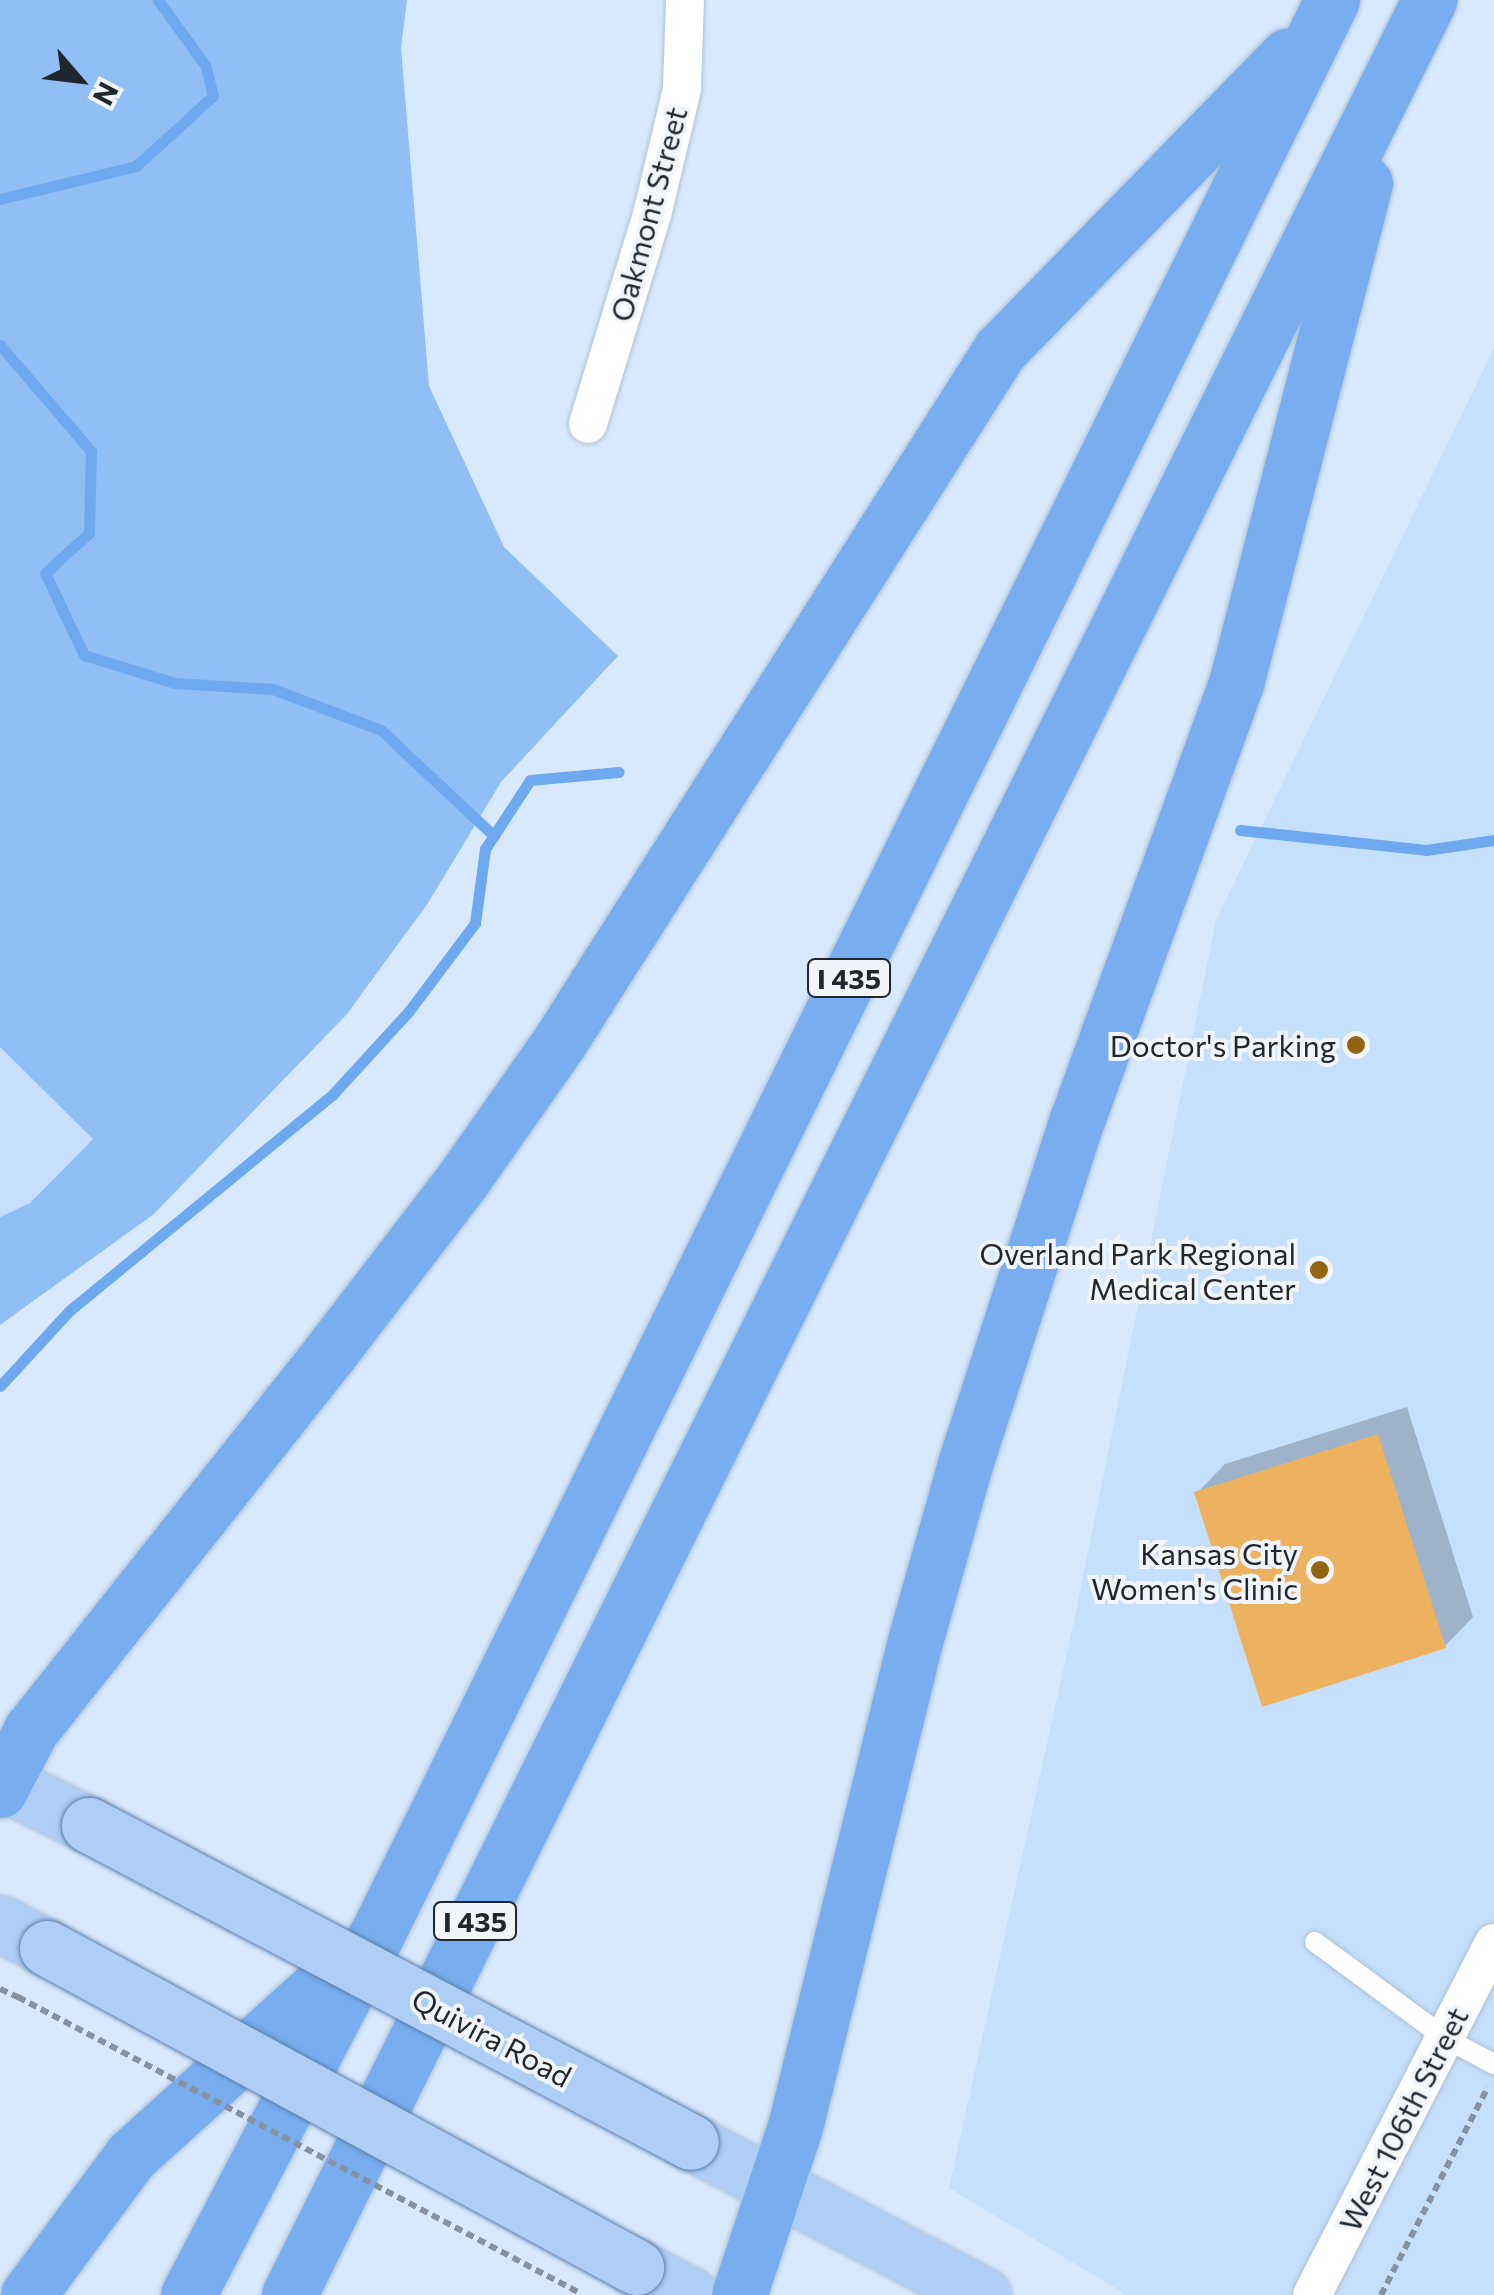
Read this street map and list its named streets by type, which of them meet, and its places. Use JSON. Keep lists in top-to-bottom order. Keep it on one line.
{"streets":{"highway":["I 435"],"main road":["Quivira Road"],"street":["Oakmont Street","West 106th Street"]},"places":["Doctor's Parking","Overland Park Regional Medical Center","Kansas City Women's Clinic"],"north":"bottom right"}
